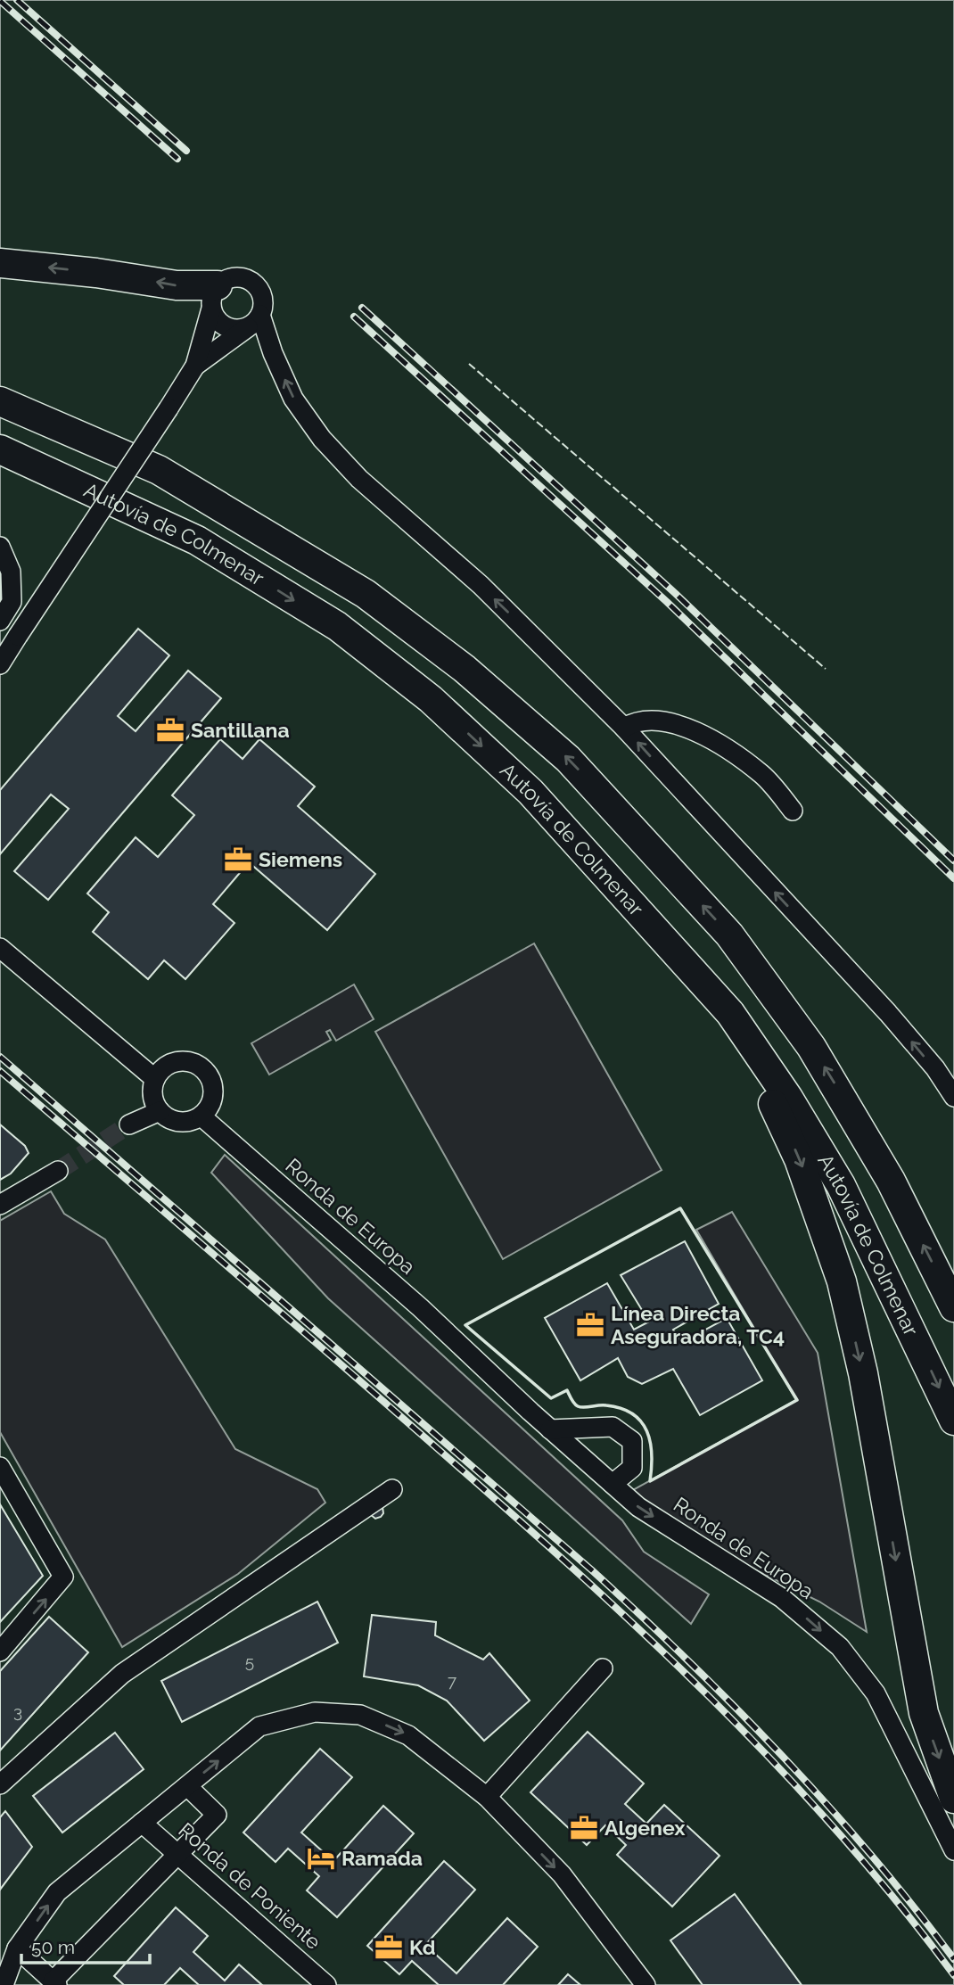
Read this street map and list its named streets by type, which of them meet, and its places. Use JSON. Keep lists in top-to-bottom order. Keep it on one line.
{"streets":{"highway":["Autovía de Colmenar"],"street":["Ronda de Europa","Ronda de Poniente"]},"one_way":["Ronda de Europa"],"places":{"office":["Santillana","Siemens","Línea Directa Aseguradora, TC4","Algenex","Kd"],"hotel":["Ramada"]},"house_numbers":["5","7","3"],"scale_bar":"50 m"}
